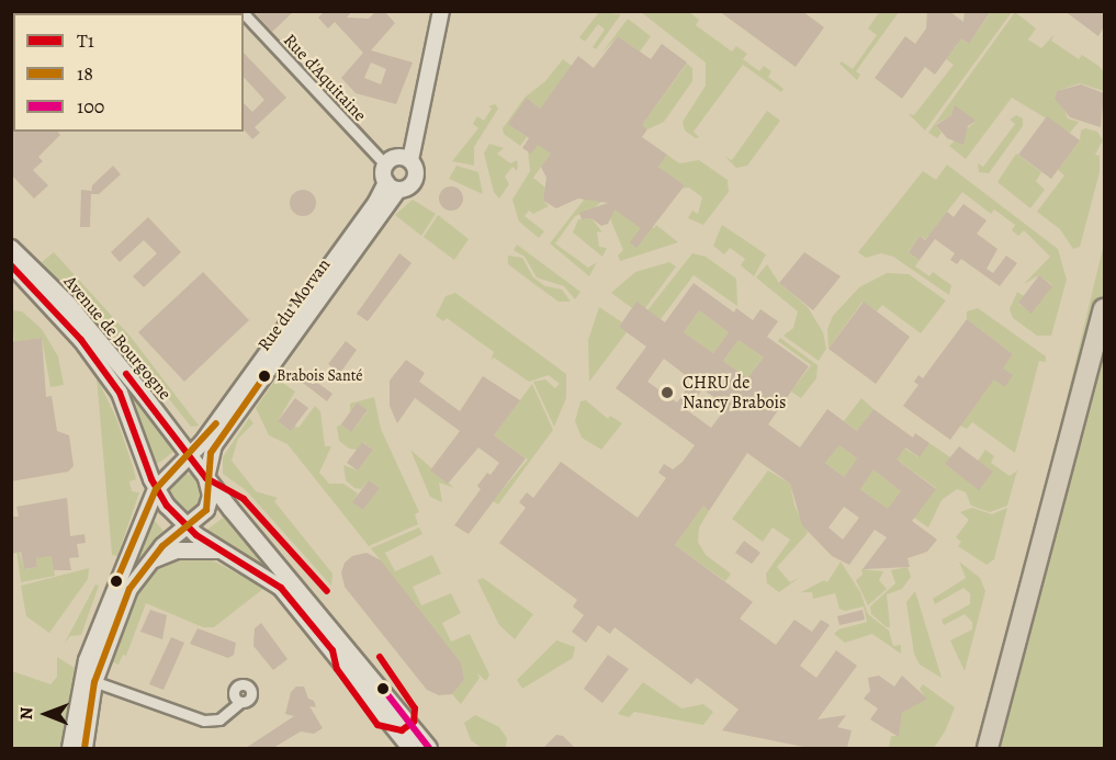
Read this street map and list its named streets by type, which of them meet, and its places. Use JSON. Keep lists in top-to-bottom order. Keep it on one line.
{"streets":{"street":["Rue d'Aquitaine","Rue du Morvan","Avenue de Bourgogne"]},"crossings":[["Rue du Morvan","Avenue de Bourgogne"]],"places":["Brabois Santé","CHRU de Nancy Brabois"],"lines":["transit line T1","transit line 18","transit line 100"],"legend":["T1","18","100"],"north":"left"}
